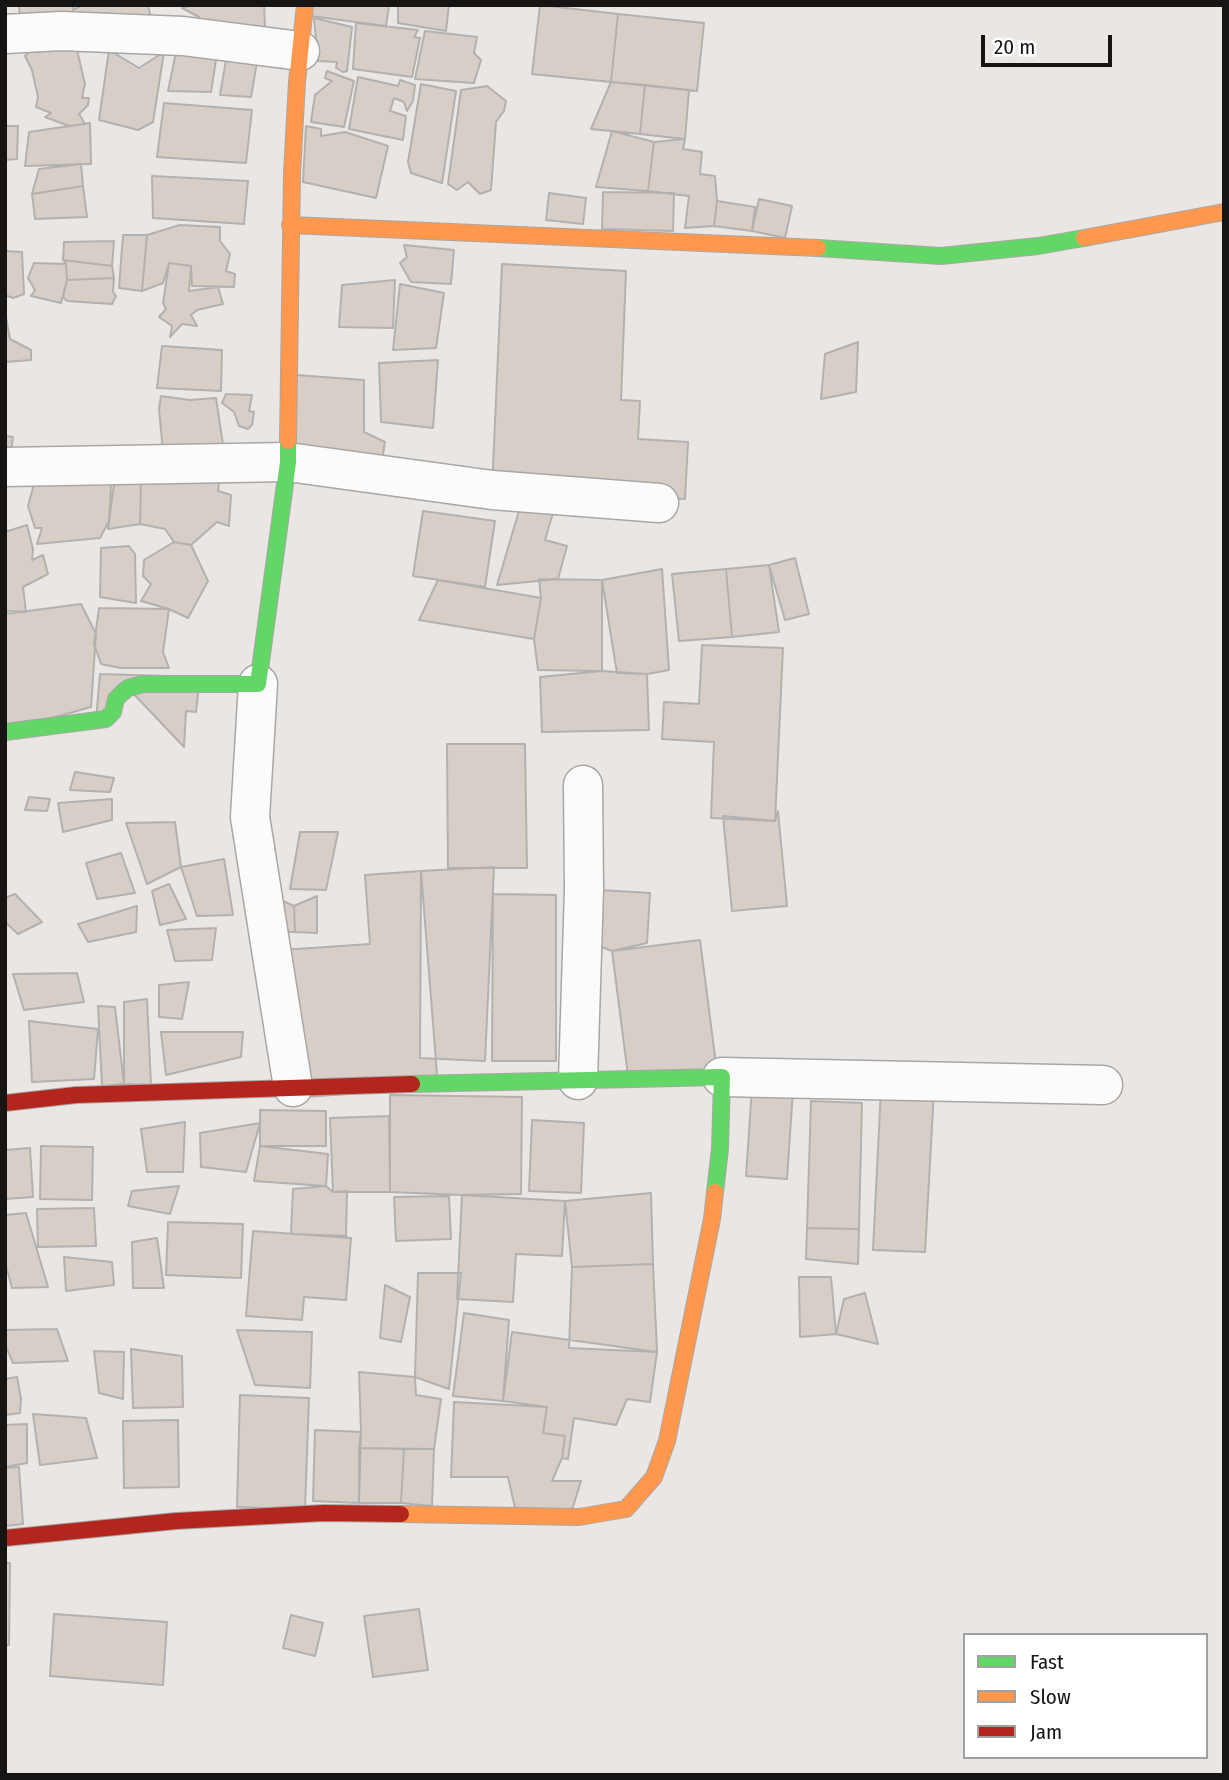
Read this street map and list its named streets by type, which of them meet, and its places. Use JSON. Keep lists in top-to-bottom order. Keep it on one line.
{"legend":["Fast","Slow","Jam"],"scale_bar":"20 m"}
